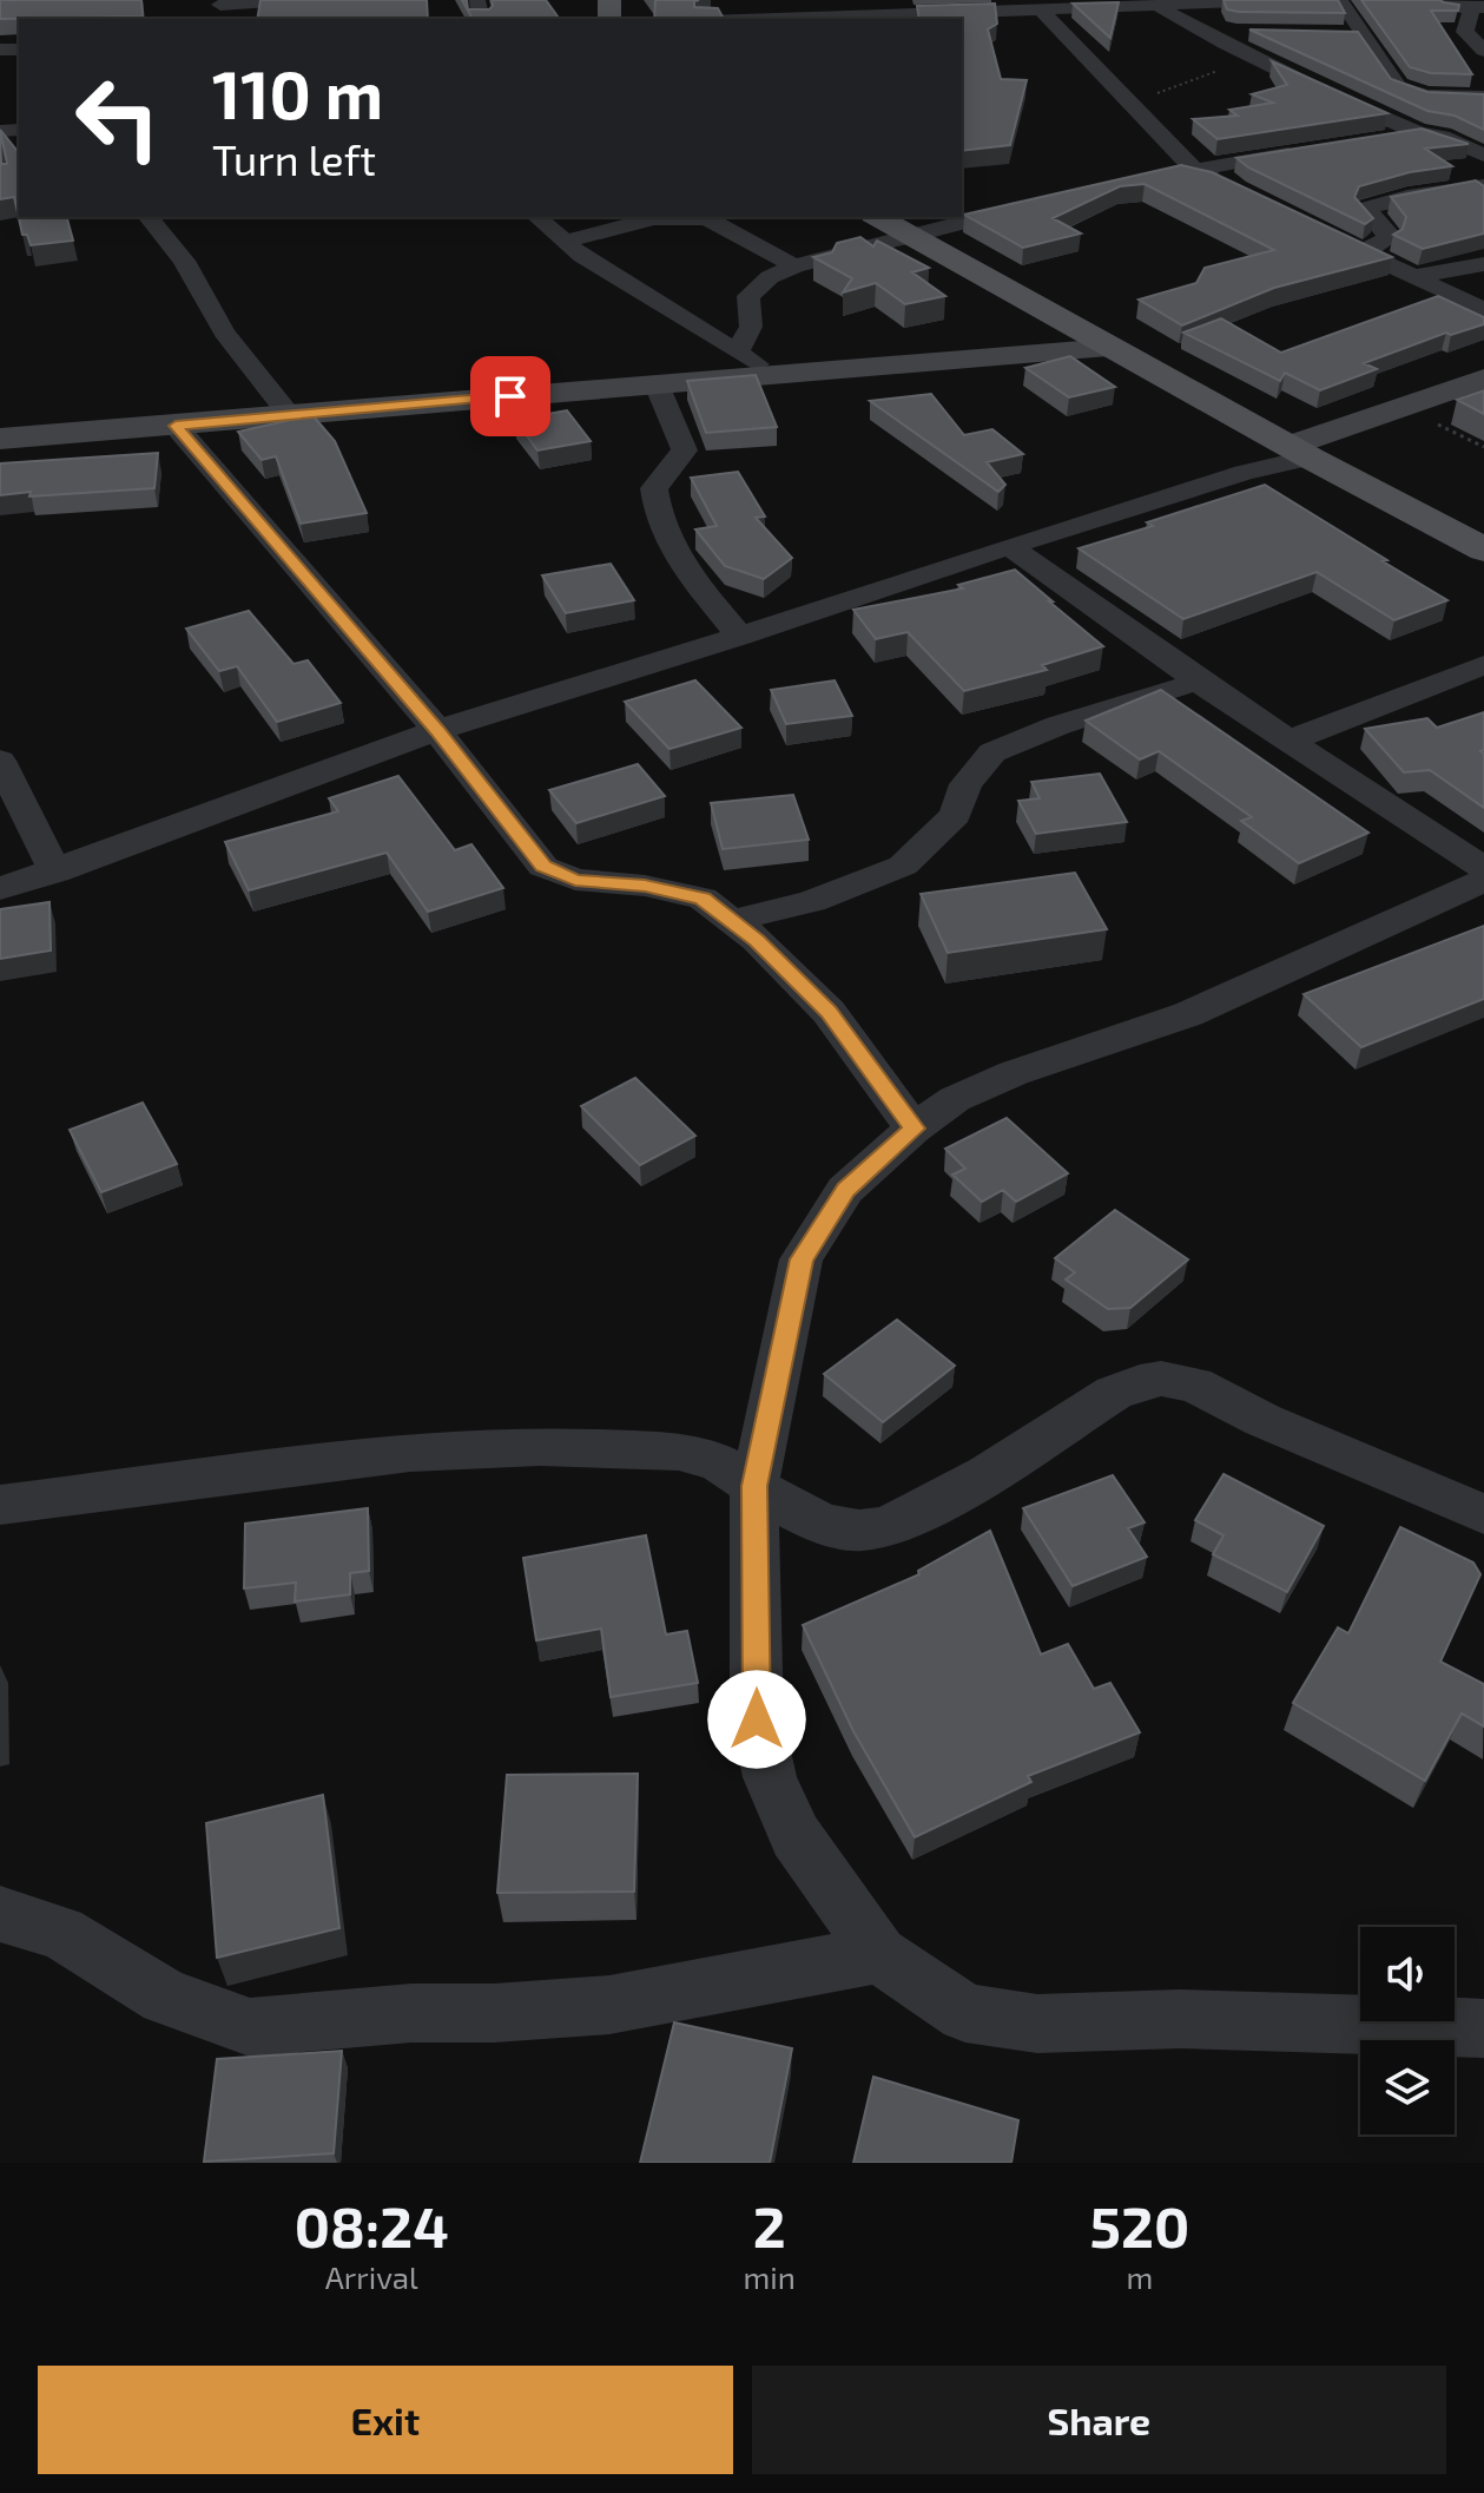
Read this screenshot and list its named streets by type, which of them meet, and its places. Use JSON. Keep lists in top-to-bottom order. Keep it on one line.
{"page":{"turn":["110 m","Turn left"],"eta":["08:24","Arrival","2","min","520","m"],"buttons":["Exit","Share"]}}
